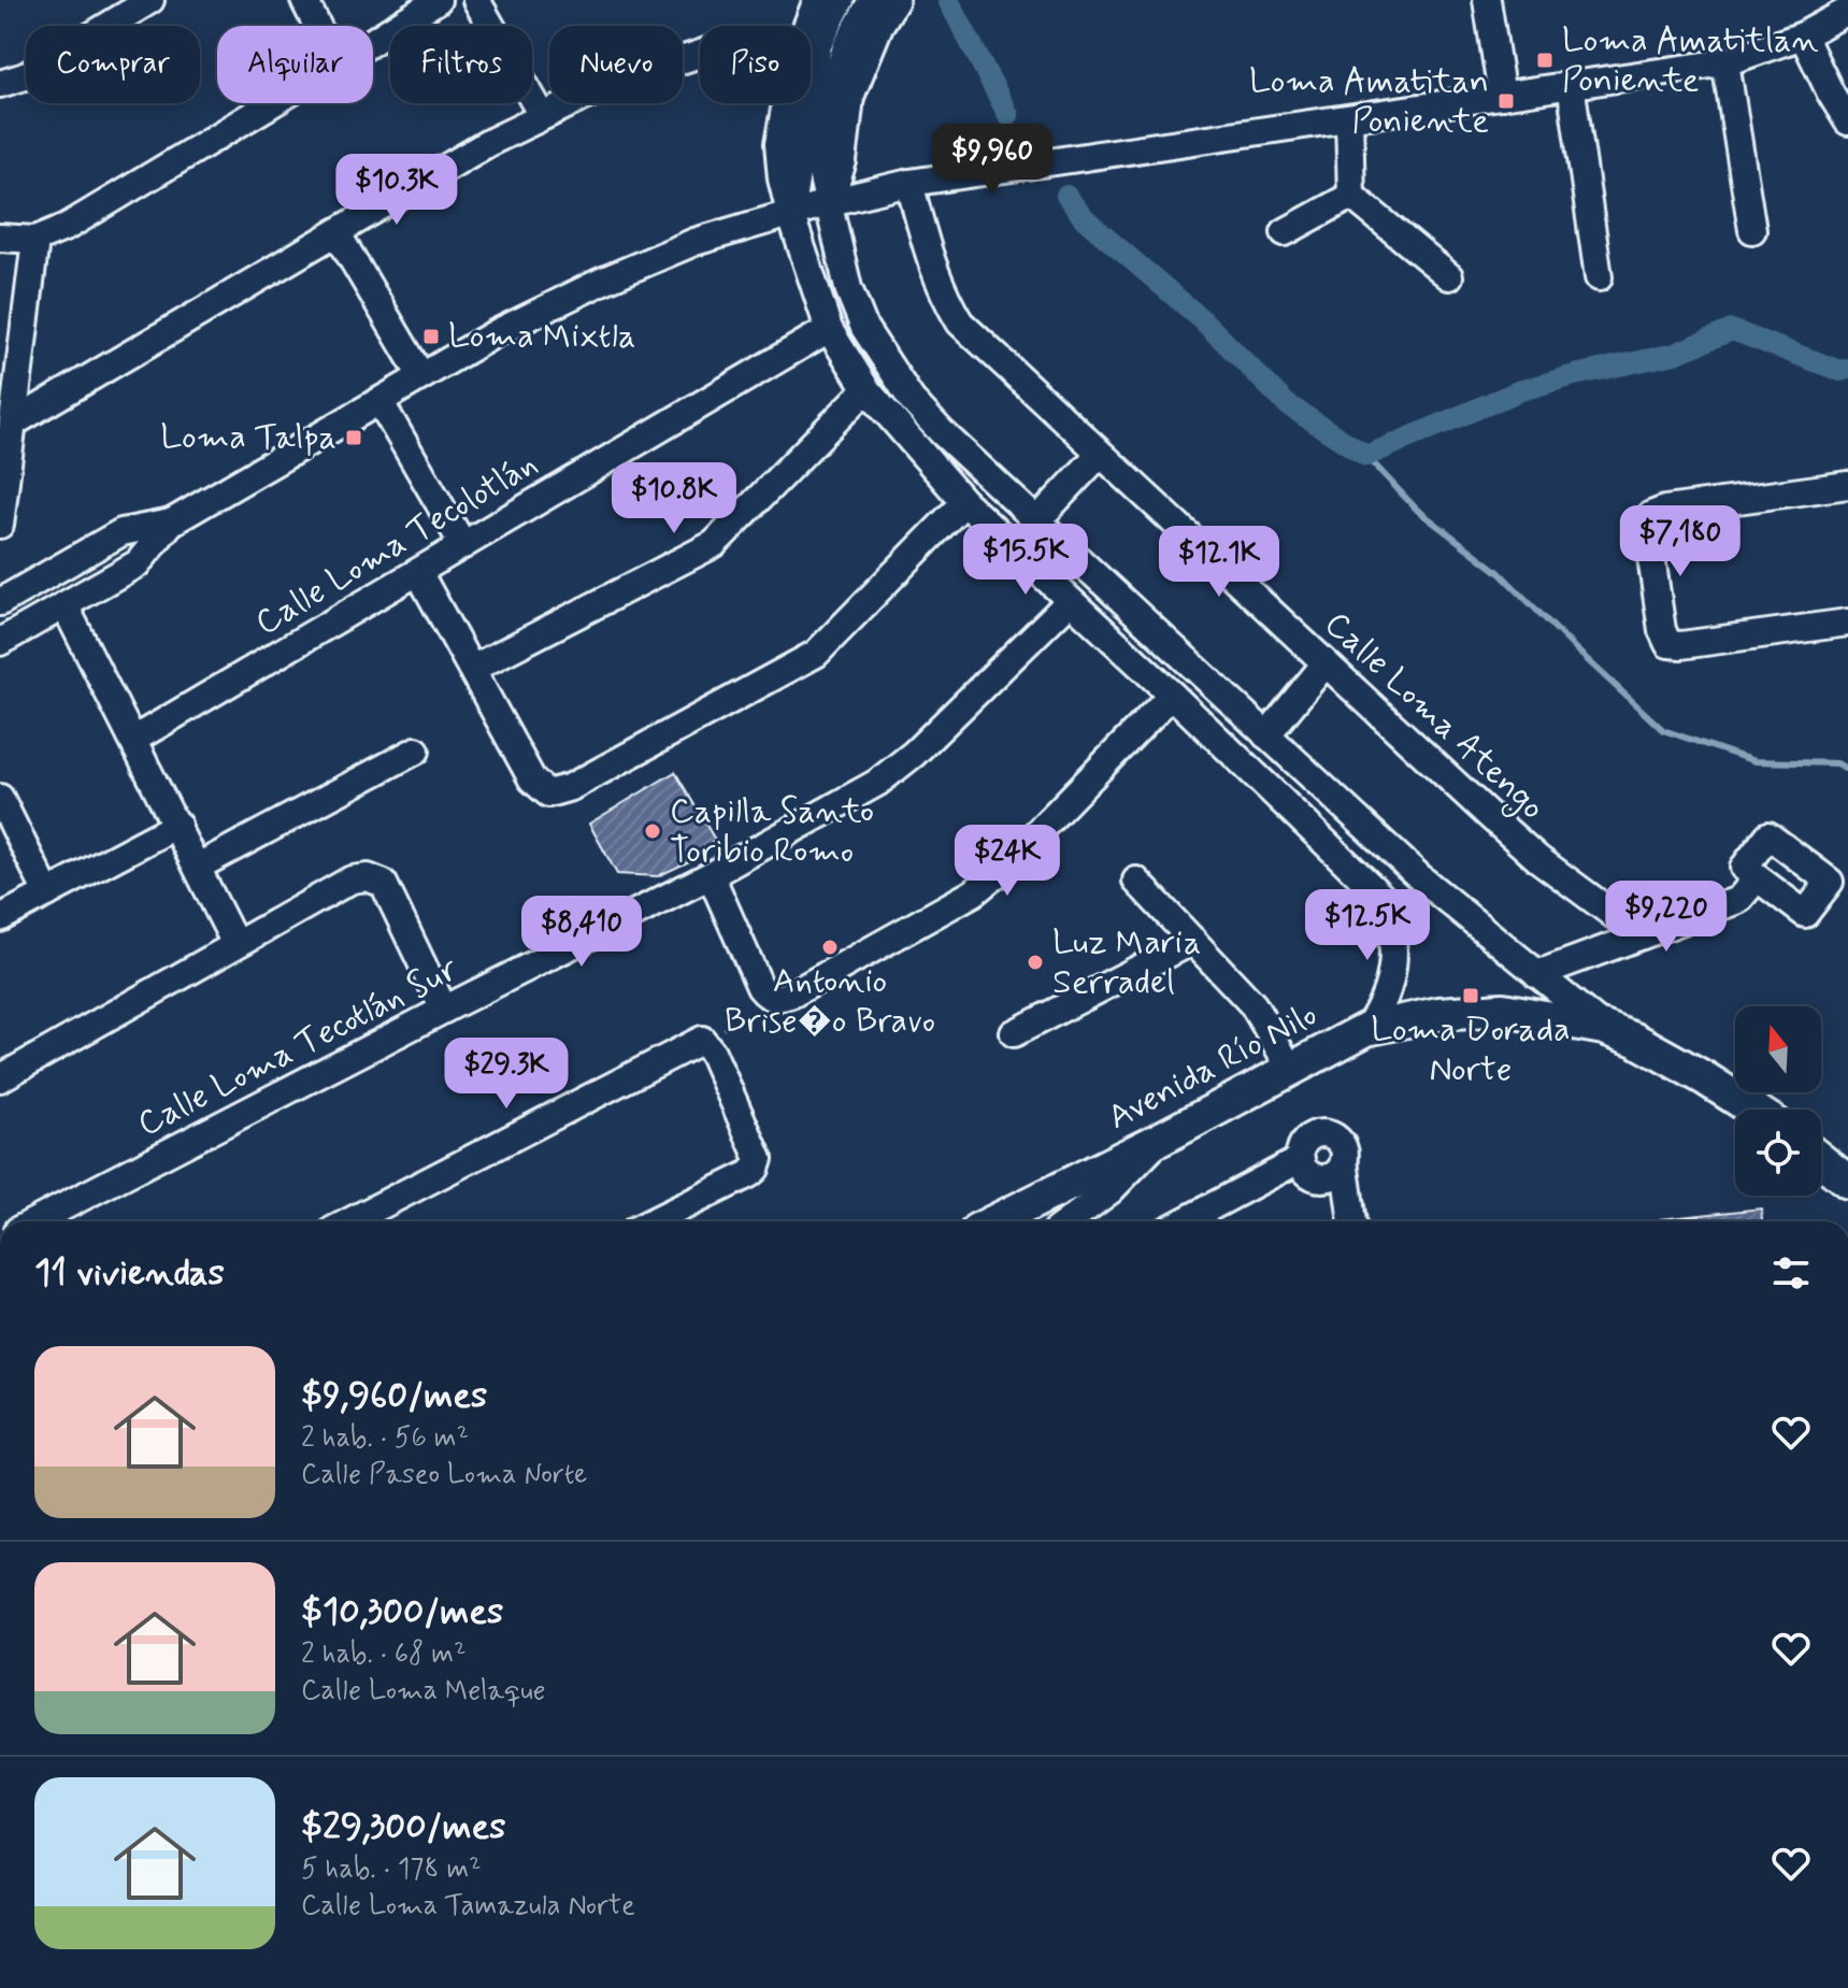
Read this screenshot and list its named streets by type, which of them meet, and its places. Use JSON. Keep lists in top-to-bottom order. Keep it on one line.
{"streets":{"main road":["Avenida Río Nilo"],"street":["Calle Loma Tecolotlán","Calle Loma Atengo","Calle Loma Tecotlán Sur"]},"places":{"transit":["Loma Amatitlan Poniente","Loma Amatitan Poniente","Loma Mixtla","Loma Talpa","Loma Dorada Norte"],"other":["Capilla Santo Toribio Romo","Antonio Brise�o Bravo","Luz Maria Serradel"]},"north":"top","page":{"chip":["Comprar","Alquilar","Filtros","Nuevo","Piso"],"price":["$9,960","$10.3K","$10.8K","$7,180","$15.5K","$12.1K","$24K","$9,220","$12.5K","$8,410","$29.3K"],"heading":"11 viviendas","list":[{"name":"$9,960/mes","note":"2 hab. · 56 m² · Calle Paseo Loma Norte"},{"name":"$10,300/mes","note":"2 hab. · 68 m² · Calle Loma Melaque"},{"name":"$29,300/mes","note":"5 hab. · 178 m² · Calle Loma Tamazula Norte"}]}}
